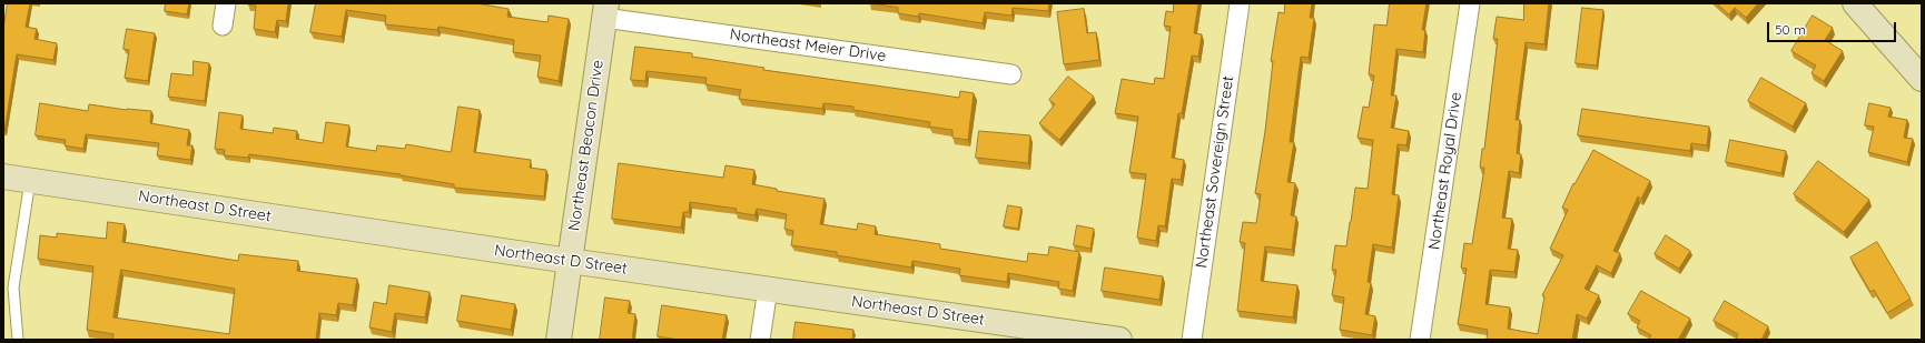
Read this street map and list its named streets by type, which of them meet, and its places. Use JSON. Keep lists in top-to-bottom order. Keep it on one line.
{"streets":{"street":["Northeast Meier Drive","Northeast Beacon Drive","Northeast Royal Drive","Northeast Sovereign Street","Northeast D Street"]},"crossings":[["Northeast Meier Drive","Northeast Beacon Drive"],["Northeast Beacon Drive","Northeast D Street"]],"scale_bar":"50 m"}
